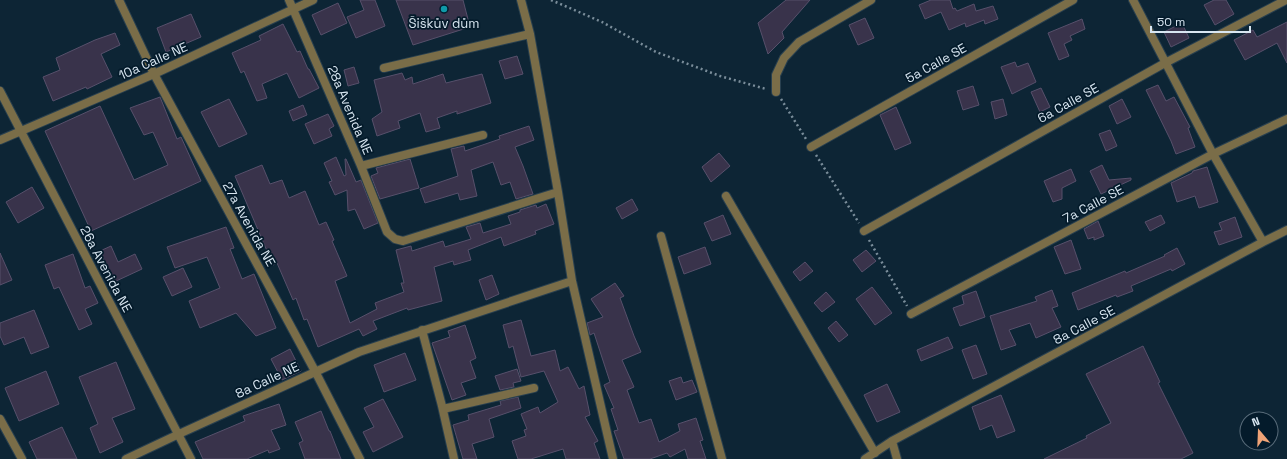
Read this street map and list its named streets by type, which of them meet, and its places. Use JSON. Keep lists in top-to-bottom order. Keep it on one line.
{"streets":{"street":["10a Calle NE","5a Calle SE","6a Calle SE","28a Avenida NE","7a Calle SE","27a Avenida NE","26a Avenida NE","8a Calle SE","8a Calle NE"]},"crossings":[["10a Calle NE","28a Avenida NE"],["10a Calle NE","27a Avenida NE"],["10a Calle NE","26a Avenida NE"],["27a Avenida NE","8a Calle NE"],["26a Avenida NE","8a Calle NE"]],"places":["Šiškův dům"],"scale_bar":"50 m","north":"top"}
